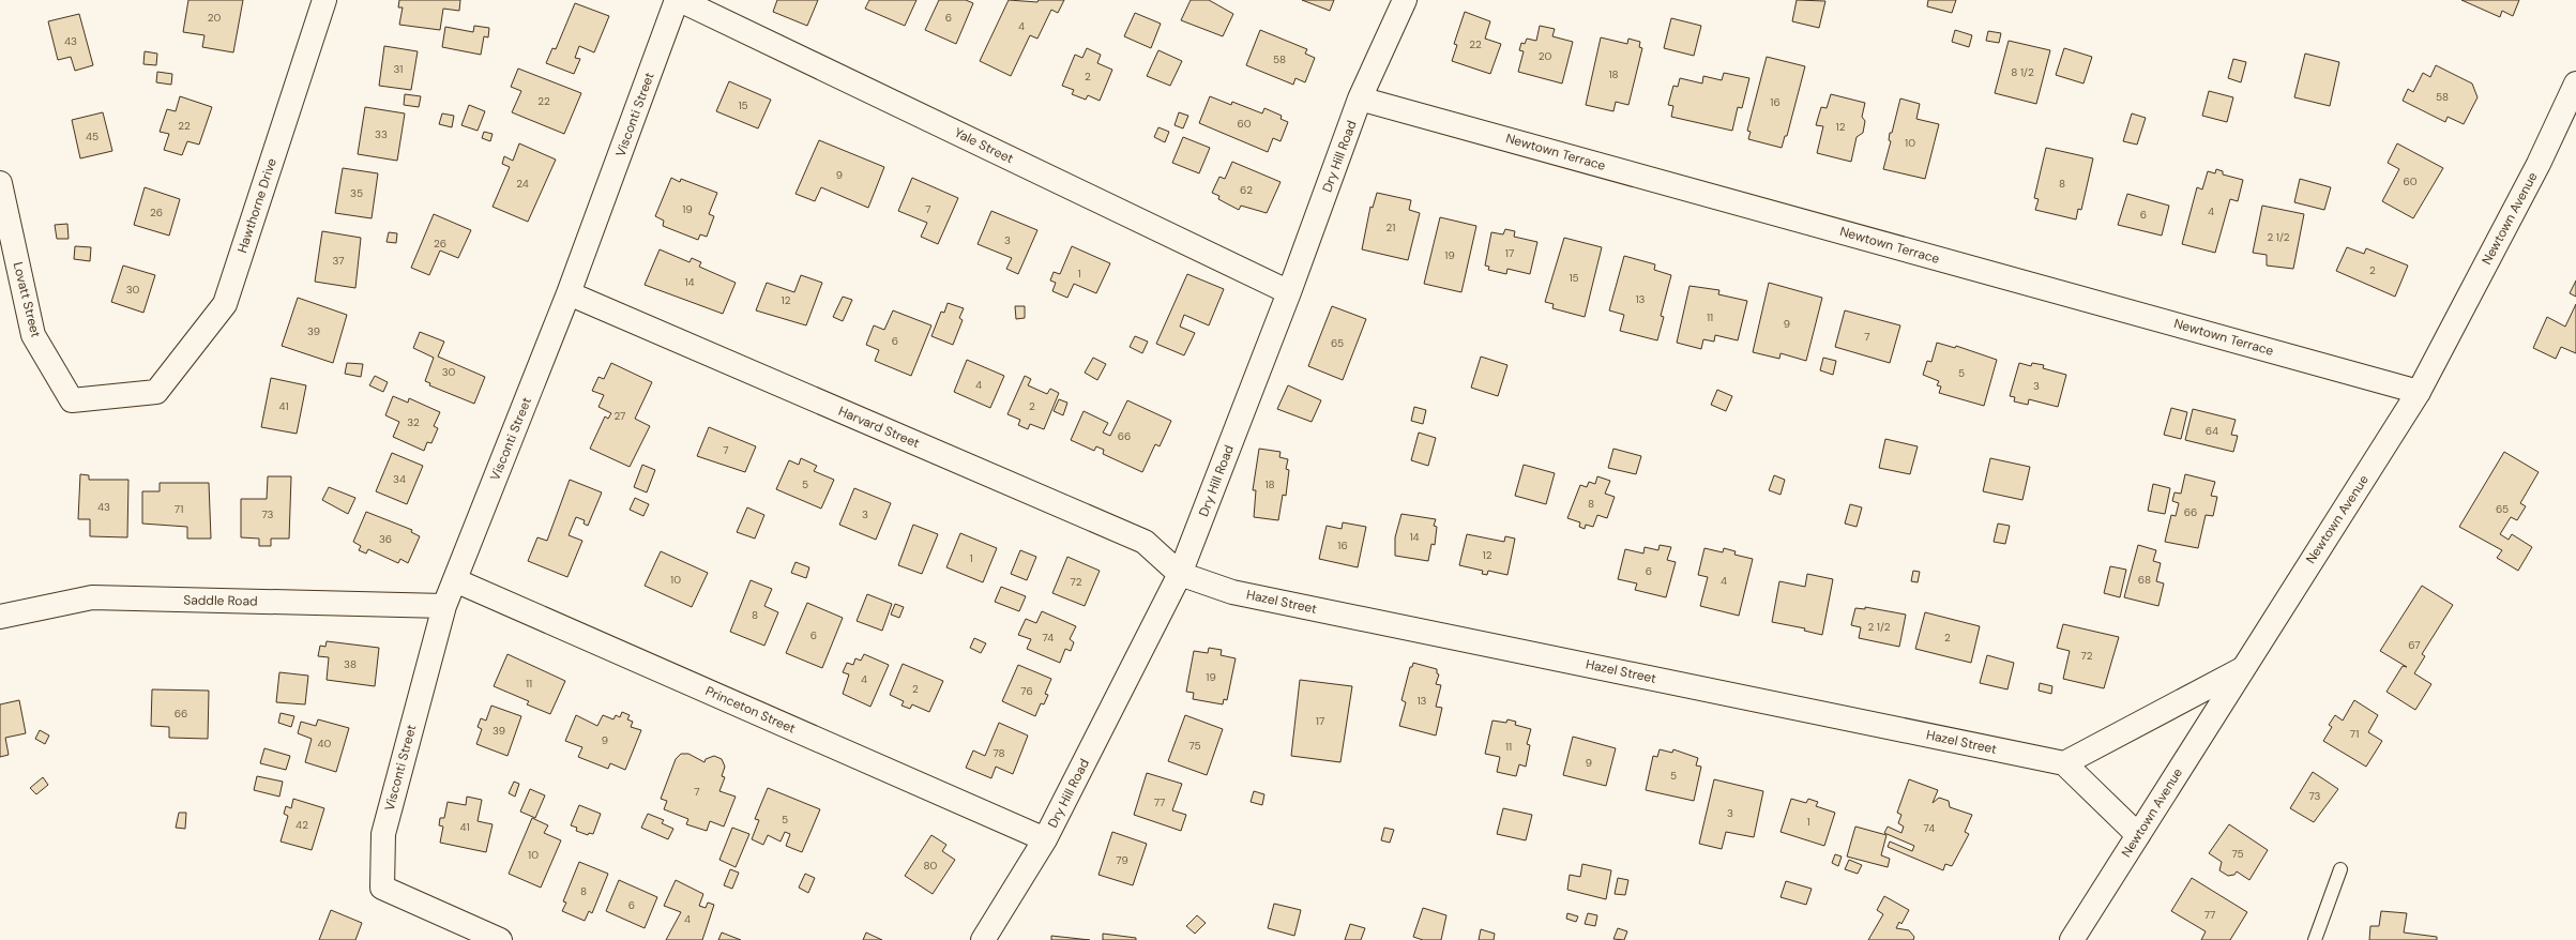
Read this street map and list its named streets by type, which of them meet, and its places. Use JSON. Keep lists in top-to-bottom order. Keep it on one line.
{"streets":{"street":["Visconti Street","Yale Street","Newtown Terrace","Dry Hill Road","Hawthorne Drive","Newtown Avenue","Lovatt Street","Harvard Street","Saddle Road","Hazel Street","Princeton Street"]},"crossings":[["Visconti Street","Yale Street"],["Visconti Street","Harvard Street"],["Visconti Street","Saddle Road"],["Visconti Street","Princeton Street"],["Yale Street","Dry Hill Road"],["Newtown Terrace","Dry Hill Road"],["Newtown Terrace","Newtown Avenue"],["Dry Hill Road","Harvard Street"],["Dry Hill Road","Hazel Street"],["Dry Hill Road","Princeton Street"],["Hawthorne Drive","Lovatt Street"],["Harvard Street","Hazel Street"]],"house_numbers":["20","6","4","43","22","20","58","31","8 1/2","18","2","58","22","16","15","60","22","12","33","45","10","9","60","24","8","62","35","19","7","4","26","6","21","2 1/2","3","26","17","19","37","2","1","15","14","30","13","12","11","9","39","7","6","65","30","5","4","3","41","2","27","32","64","66","7","34","5","18","8","43","71","65","66","73","3","14","36","16","12","1","6","10","68","4","72","8","2 1/2","6","74","2","67","72","38","19","4","11","2","76","13","66","17","39","71","9","40","75","11","78","9","5","7","73","77","3","5","1","42","41","74","75","10","79","80","8","6","77","4"]}
